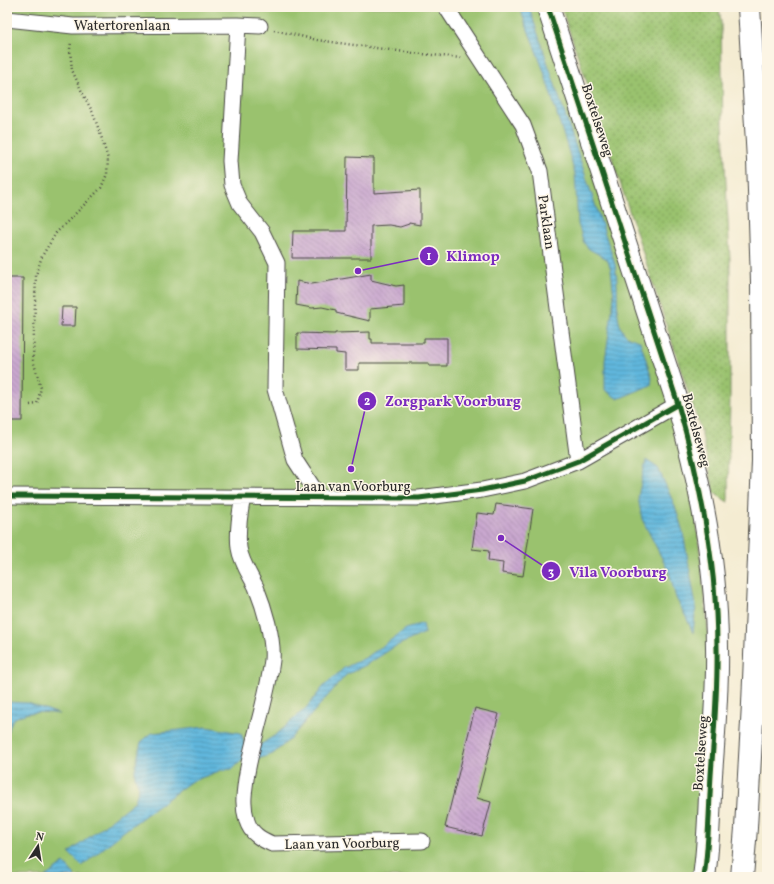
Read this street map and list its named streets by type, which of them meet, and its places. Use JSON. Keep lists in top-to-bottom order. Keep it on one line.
{"streets":{"main road":["Boxtelseweg"],"street":["Watertorenlaan","Parklaan","Laan van Voorburg"]},"crossings":[["Boxtelseweg","Laan van Voorburg"],["Parklaan","Laan van Voorburg"]],"places":["Klimop","Zorgpark Voorburg","Vila Voorburg"],"north":"top"}
